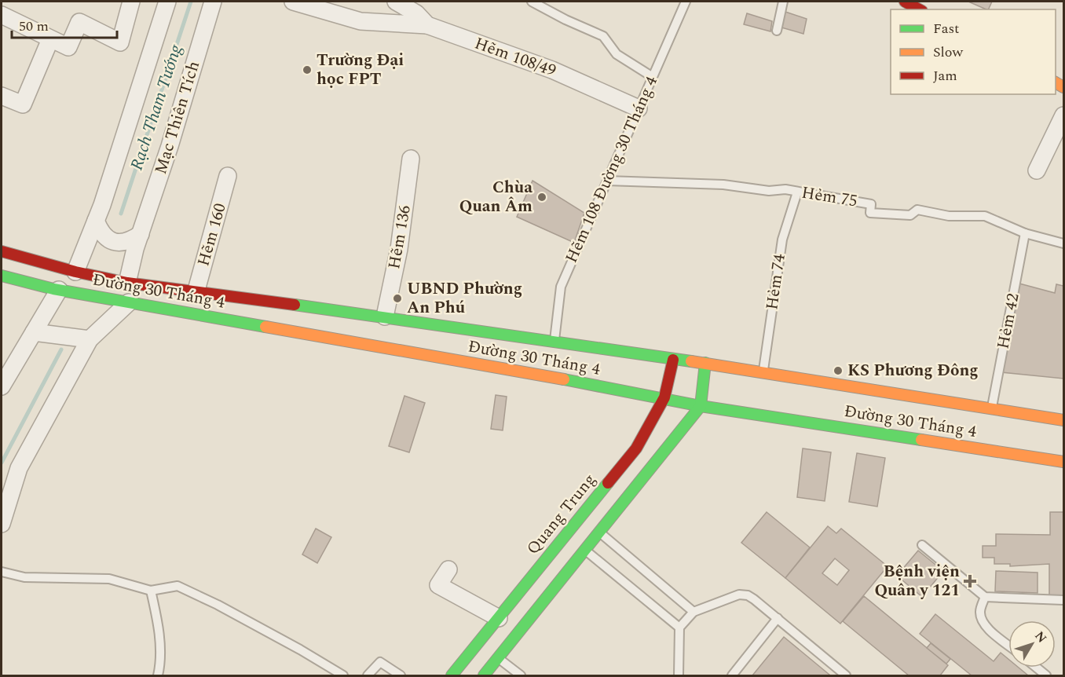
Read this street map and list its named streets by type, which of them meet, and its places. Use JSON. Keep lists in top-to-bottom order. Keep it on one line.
{"streets":{"main road":["Đường 30 Tháng 4","Quang Trung"],"street":["Hẽm 108/49","Mạc Thiên Tích","Hẽm 160","Hẽm 136"],"lane":["Hẽm 108 Đường 30 Tháng 4","Hẻm 75","Hẻm 74","Hẻm 42"]},"crossings":[["Hẽm 108/49","Hẽm 108 Đường 30 Tháng 4"],["Mạc Thiên Tích","Đường 30 Tháng 4"],["Hẽm 108 Đường 30 Tháng 4","Hẻm 75"],["Hẽm 108 Đường 30 Tháng 4","Đường 30 Tháng 4"],["Hẻm 75","Hẻm 74"],["Hẻm 75","Hẻm 42"],["Hẽm 160","Đường 30 Tháng 4"],["Hẽm 136","Đường 30 Tháng 4"],["Hẻm 74","Đường 30 Tháng 4"],["Đường 30 Tháng 4","Hẻm 42"],["Đường 30 Tháng 4","Quang Trung"]],"water":["Rạch Tham Tướng"],"places":{"other":["Trường Đại học FPT","Chùa Quan Âm","UBND Phường An Phú","KS Phương Đông"],"health":["Bệnh viện Quân y 121"]},"legend":["Fast","Slow","Jam"],"scale_bar":"50 m","north":"top right"}
